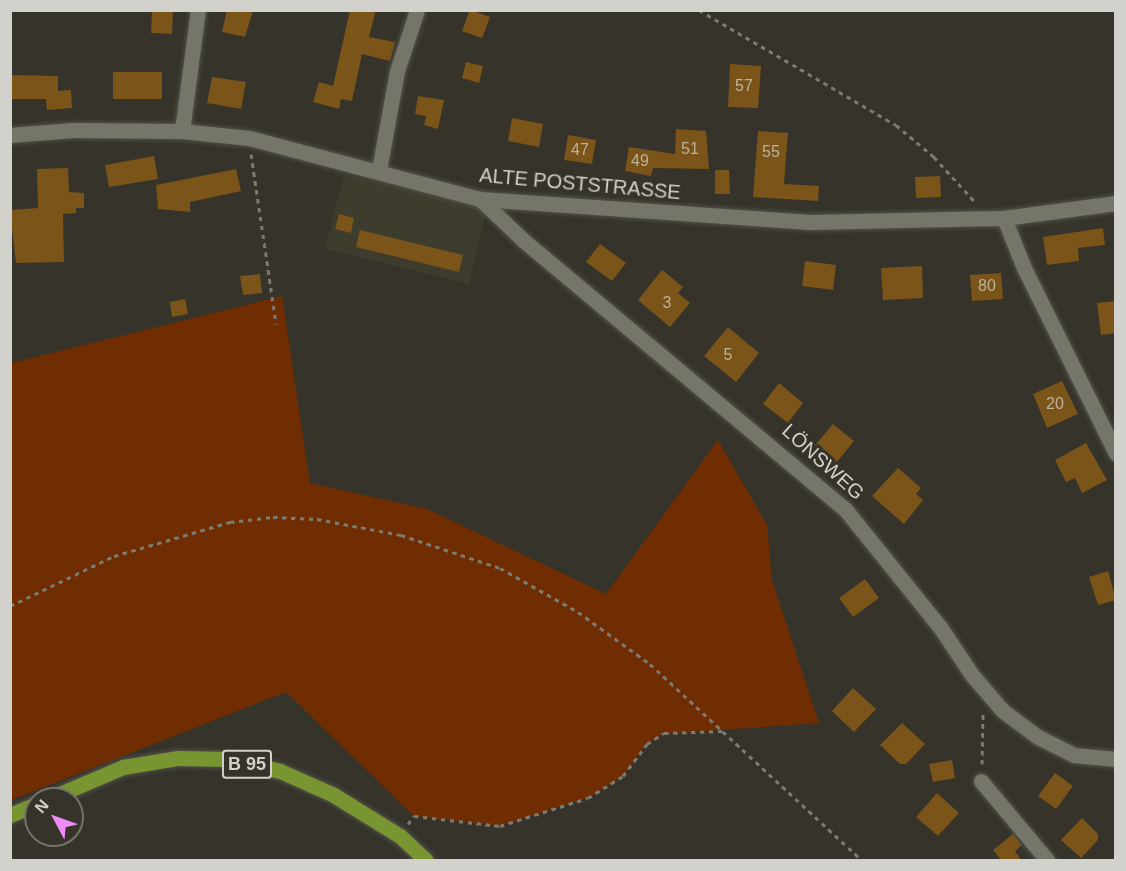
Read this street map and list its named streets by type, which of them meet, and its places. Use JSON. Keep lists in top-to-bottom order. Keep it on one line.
{"streets":{"main road":["B 95"],"street":["ALTE POSTSTRASSE","LÖNSWEG"]},"crossings":[["ALTE POSTSTRASSE","LÖNSWEG"]],"house_numbers":["57","51","47","55","49","80","3","5","20"],"north":"top left"}
